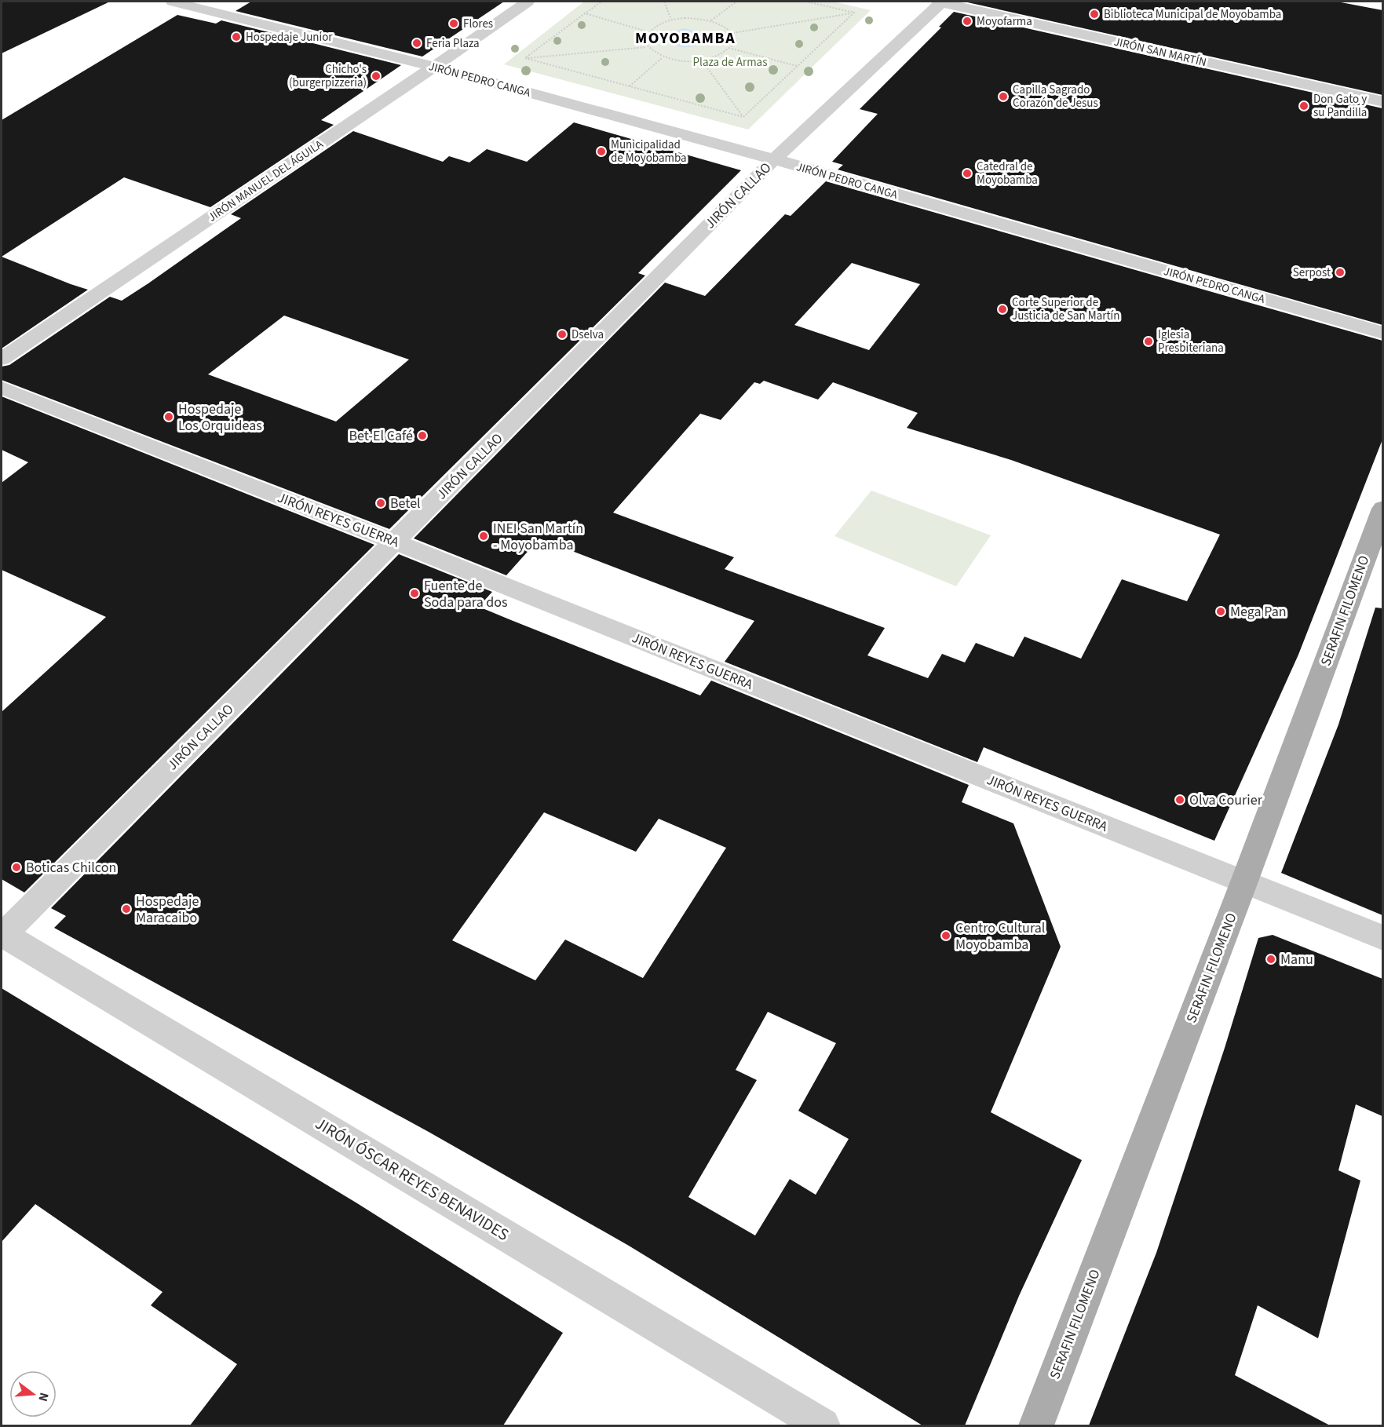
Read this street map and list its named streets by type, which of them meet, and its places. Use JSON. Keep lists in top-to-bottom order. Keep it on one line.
{"streets":{"main road":["SERAFIN FILOMENO"],"street":["JIRÓN SAN MARTÍN","JIRÓN PEDRO CANGA","JIRÓN MANUEL DEL ÁGUILA","JIRÓN CALLAO","JIRÓN REYES GUERRA","JIRÓN ÓSCAR REYES BENAVIDES"]},"crossings":[["JIRÓN SAN MARTÍN","JIRÓN CALLAO"],["JIRÓN PEDRO CANGA","JIRÓN MANUEL DEL ÁGUILA"],["JIRÓN PEDRO CANGA","JIRÓN CALLAO"],["JIRÓN CALLAO","JIRÓN REYES GUERRA"],["JIRÓN CALLAO","JIRÓN ÓSCAR REYES BENAVIDES"],["JIRÓN REYES GUERRA","SERAFIN FILOMENO"]],"districts":["MOYOBAMBA"],"parks":["Plaza de Armas"],"places":["Biblioteca Municipal de Moyobamba","Moyofarma","Flores","Hospedaje Junior","Feria Plaza","Chicho's (burgerpizzeria)","Capilla Sagrado Corazón de Jesus","Don Gato y su Pandilla","Municipalidad de Moyobamba","Catedral de Moyobamba","Serpost","Corte Superior de Justicia de San Martín","Dselva","Iglesia Presbiteriana","Hospedaje Los Orquideas","Bet-El Café","Betel","INEI San Martín - Moyobamba","Fuente de Soda para dos","Mega Pan","Olva Courier","Boticas Chilcon","Hospedaje Maracaibo","Centro Cultural Moyobamba","Manu"],"north":"right"}
